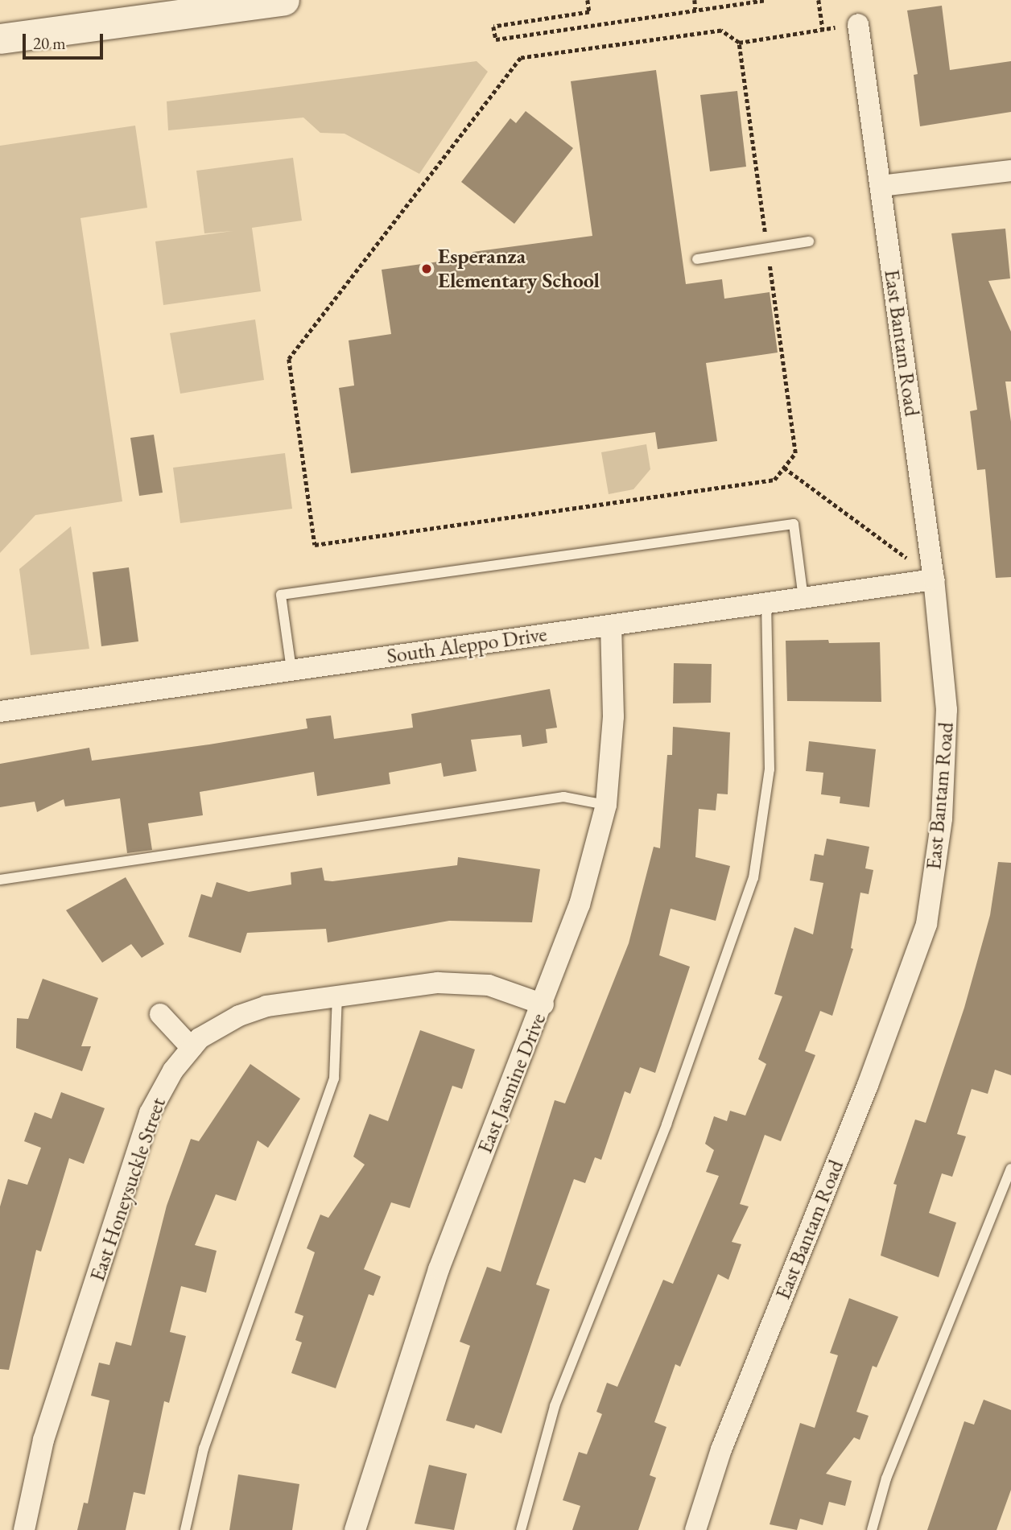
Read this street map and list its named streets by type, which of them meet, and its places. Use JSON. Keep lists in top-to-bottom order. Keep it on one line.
{"streets":{"street":["East Bantam Road","South Aleppo Drive","East Jasmine Drive","East Honeysuckle Street"]},"crossings":[["East Bantam Road","South Aleppo Drive"],["South Aleppo Drive","East Jasmine Drive"],["East Jasmine Drive","East Honeysuckle Street"]],"places":["Esperanza Elementary School"],"scale_bar":"20 m"}
